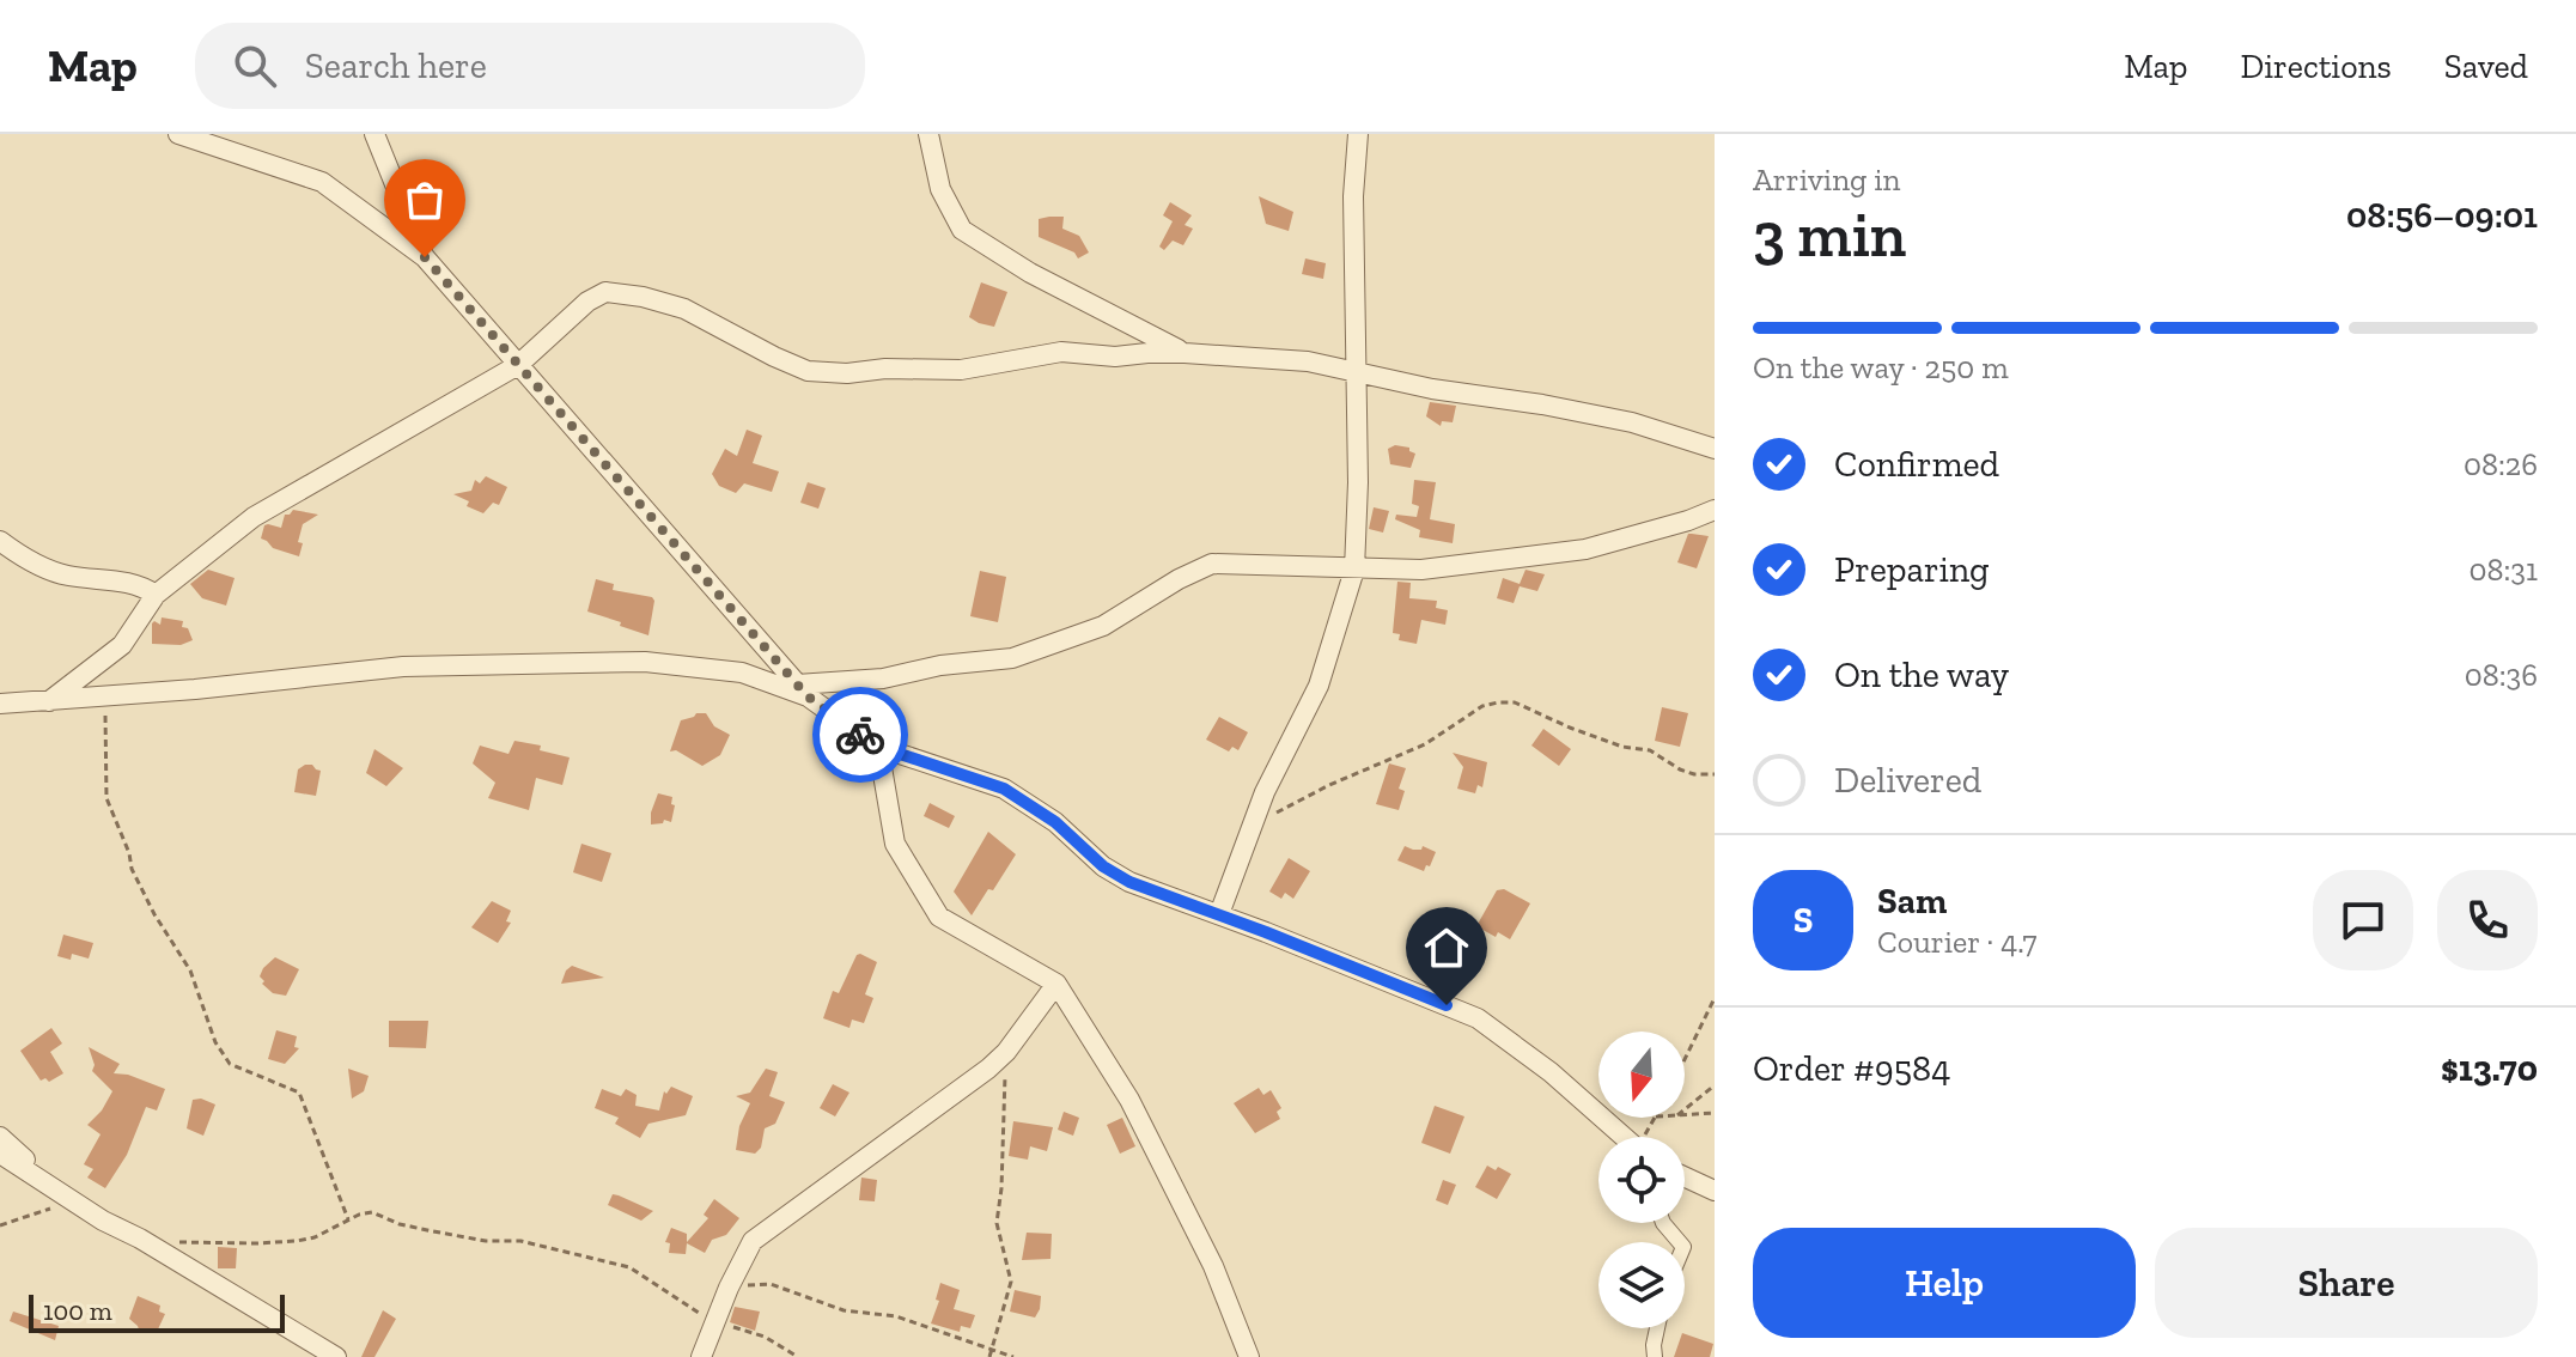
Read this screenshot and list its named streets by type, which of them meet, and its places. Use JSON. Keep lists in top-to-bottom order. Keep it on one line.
{"scale_bar":"100 m","north":"bottom","page":{"header":"Map","search":"Search here","nav":["Map","Directions","Saved"],"heading":["3 min","Arriving in","08:56–09:01"],"panel":["Sam","Courier · 4.7","Order #9584","$13.70"],"bar":"On the way · 250 m","list":[["Confirmed","08:26"],["Preparing","08:31"],["On the way","08:36"],"Delivered"],"round":"S","buttons":["Help","Share"],"scale":"100 m"}}
